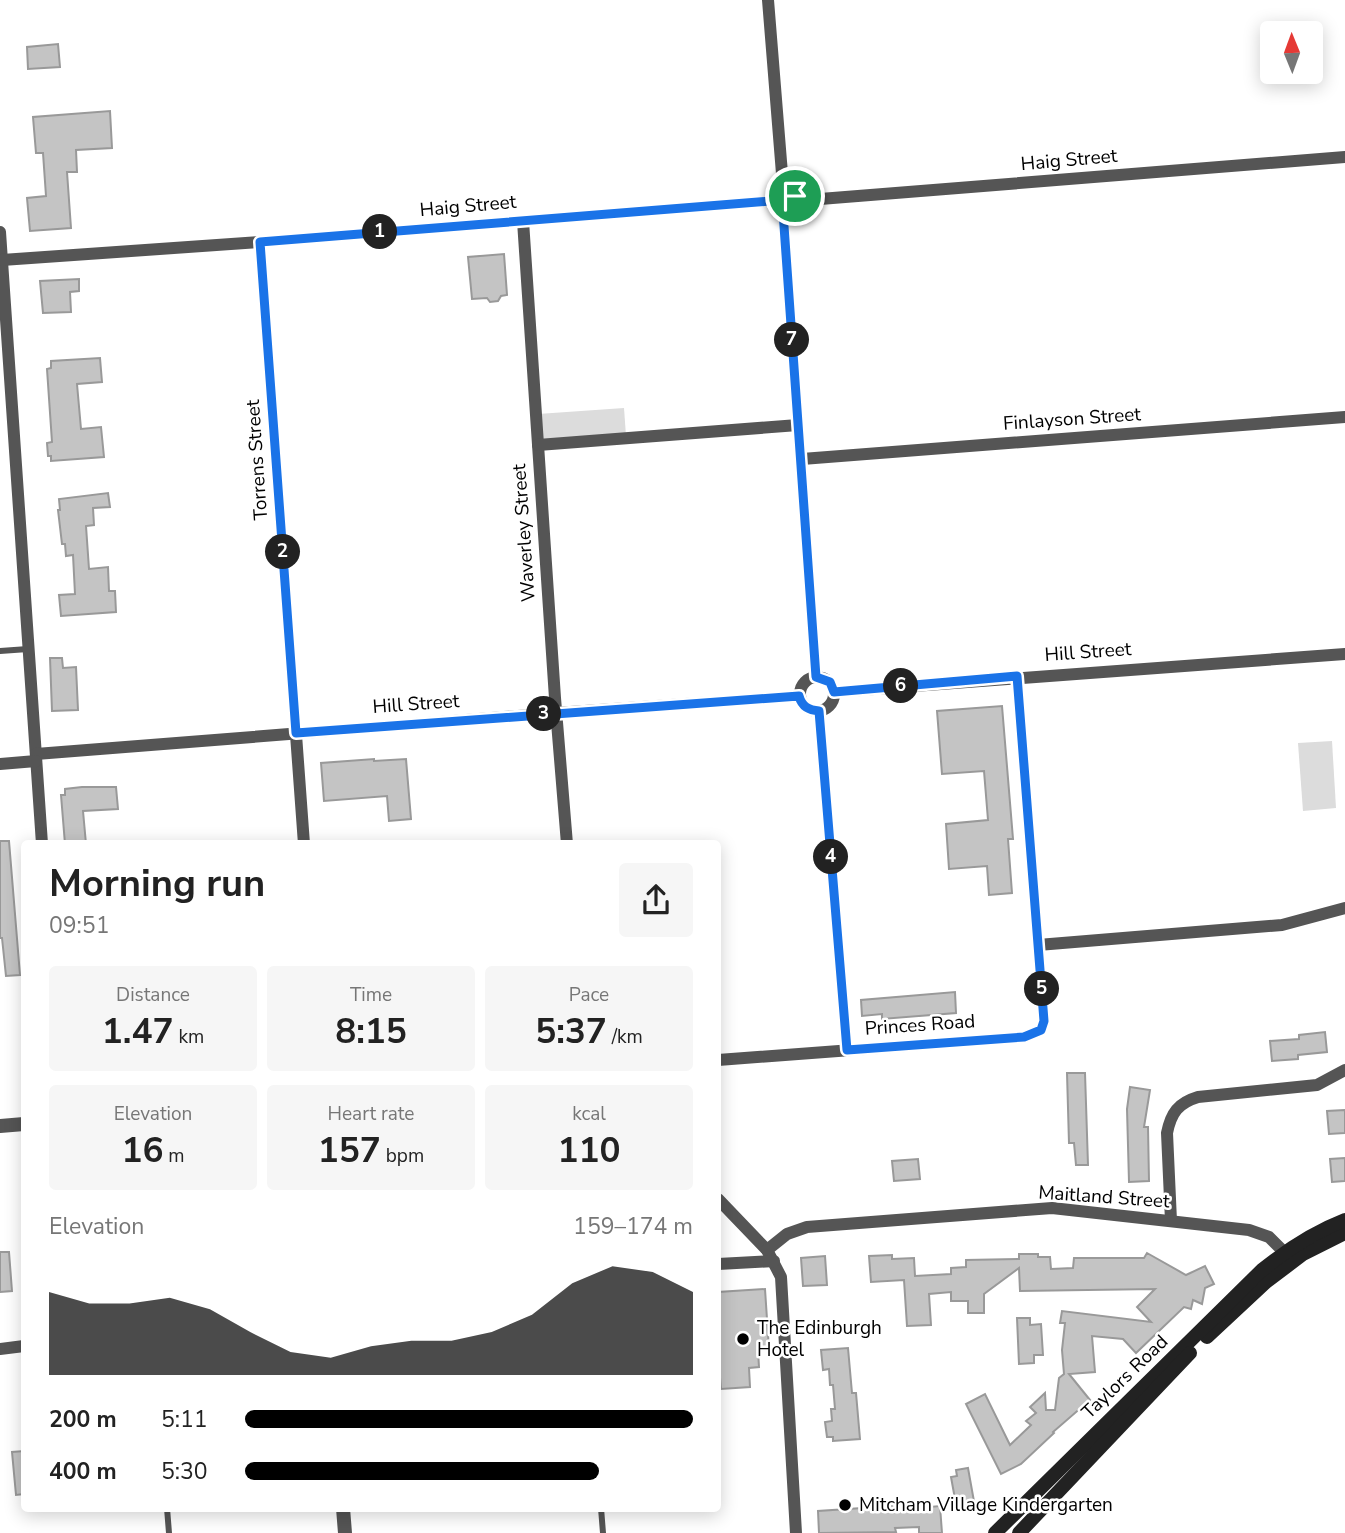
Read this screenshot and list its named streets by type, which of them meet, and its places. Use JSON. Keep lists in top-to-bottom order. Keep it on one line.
{"streets":{"main road":["Taylors Road"],"street":["Haig Street","Finlayson Street","Torrens Street","Waverley Street","Hill Street","Princes Road","Maitland Street"]},"crossings":[["Haig Street","Torrens Street"],["Haig Street","Waverley Street"],["Torrens Street","Hill Street"],["Waverley Street","Hill Street"],["Maitland Street","Taylors Road"]],"places":["The Edinburgh Hotel","Mitcham Village Kindergarten"],"north":"top","page":{"pins":["1","7","2","6","3","4","5"],"heading":["Morning run","09:51"],"stats":[["Distance","1.47 km"],["Time","8:15"],["Pace","5:37 /km"],["Elevation","16 m"],["Heart rate","157 bpm"],["kcal","110"]],"chart":["Elevation","159–174 m"],"list":[{"name":"200 m","note":"5:11"},{"name":"400 m","note":"5:30"}]}}
